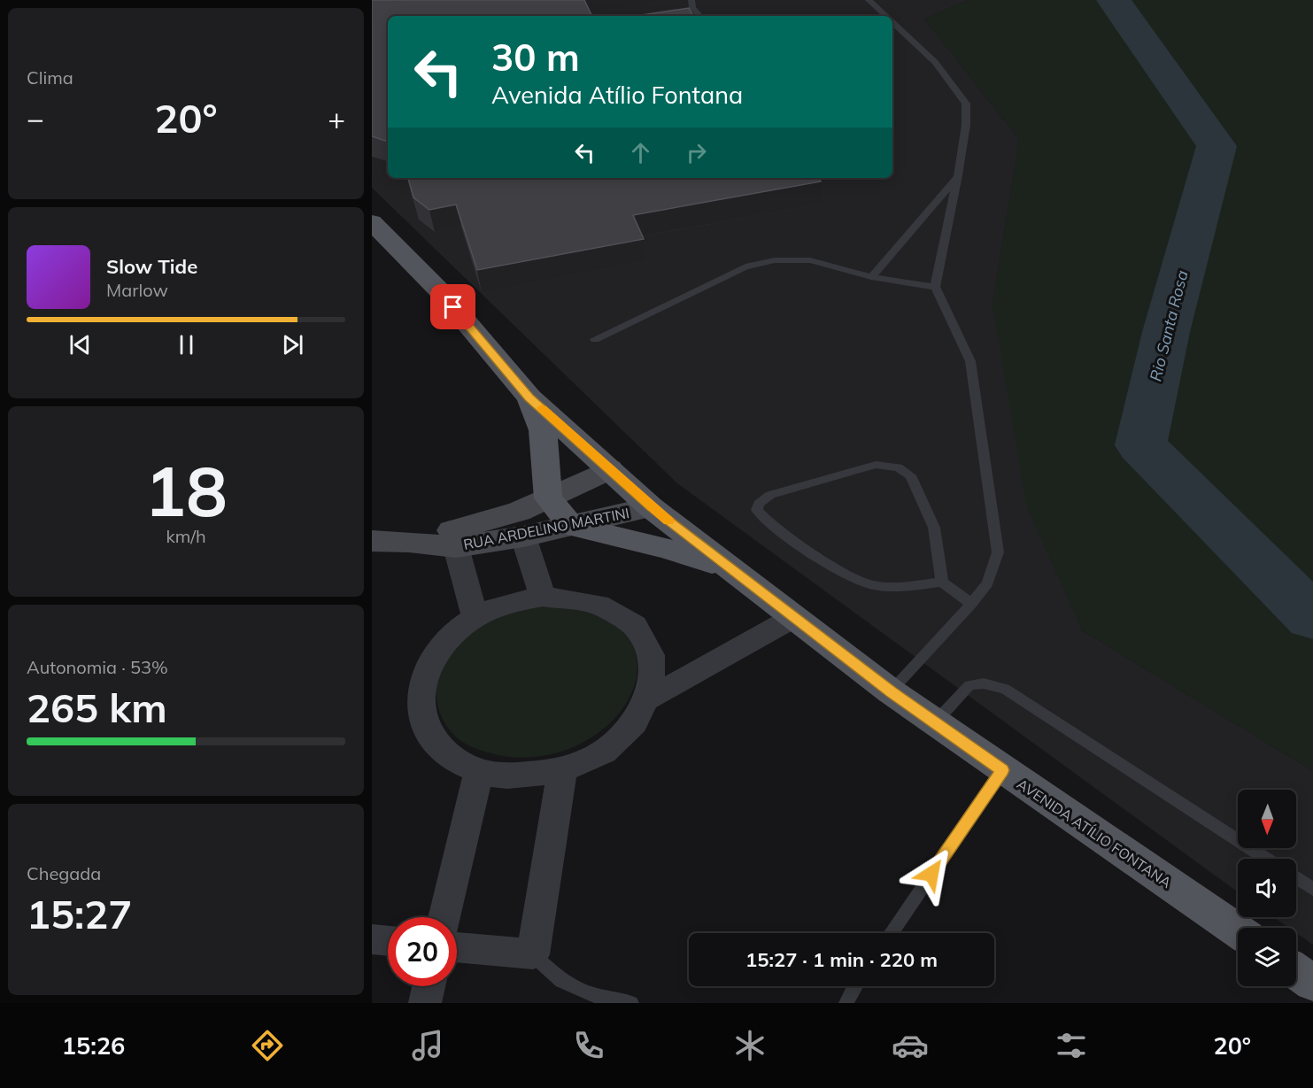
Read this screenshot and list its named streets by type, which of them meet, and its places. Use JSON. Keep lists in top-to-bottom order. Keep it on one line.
{"streets":{"main road":["AVENIDA ATÍLIO FONTANA"],"street":["RUA ARDELINO MARTINI"]},"crossings":[["RUA ARDELINO MARTINI","AVENIDA ATÍLIO FONTANA"]],"water":["Rio Santa Rosa"],"north":"bottom","page":{"tile":["Clima",["18","km/h"],["Autonomia · 53%","265 km"],["Chegada","15:27"]],"turn":["30 m","Avenida Atílio Fontana"],"heat":["−","20°","+"],"song":["Slow Tide","Marlow"],"limit":"20","trip":"15:27 · 1 min · 220 m","tabs":["15:26","20°"]}}
